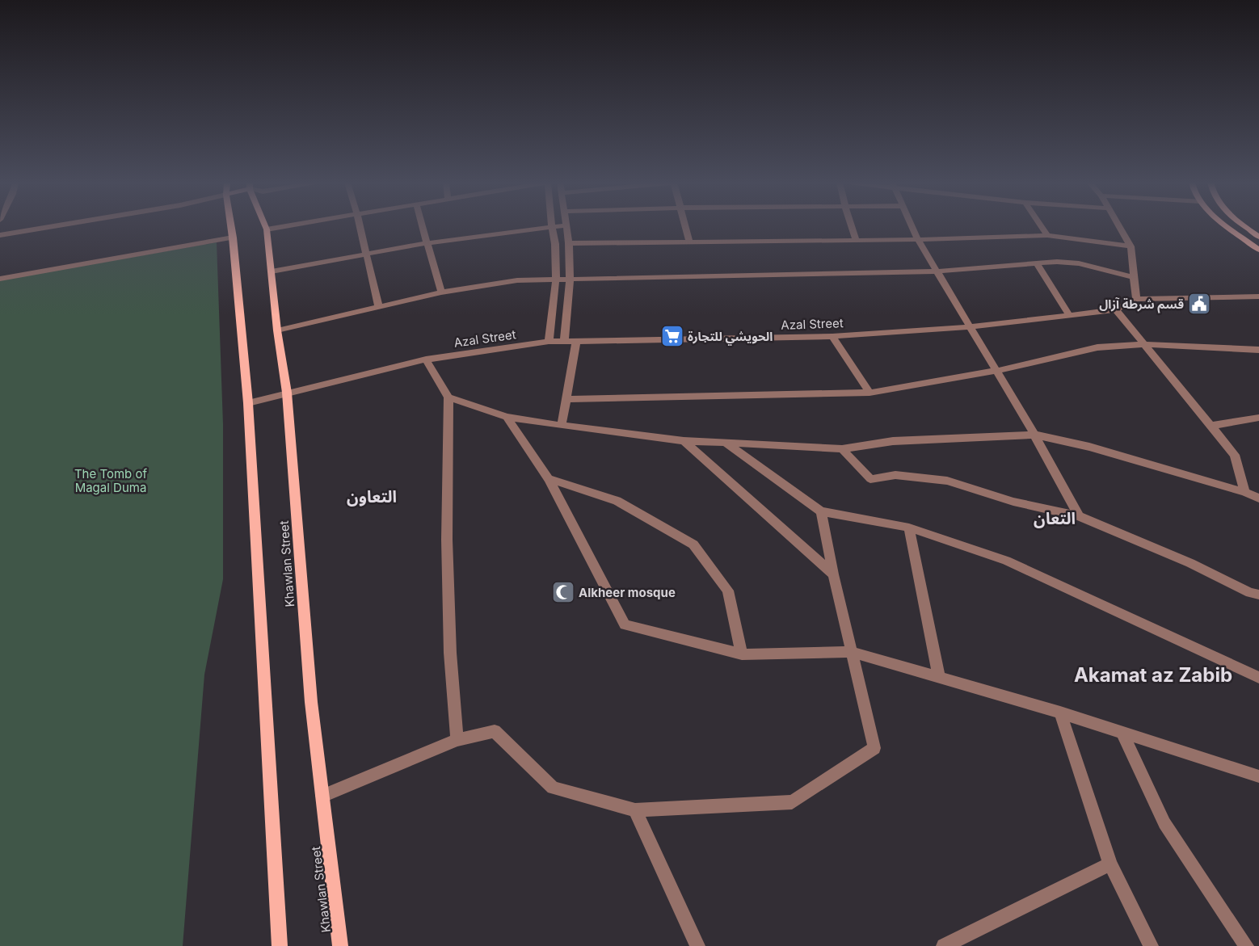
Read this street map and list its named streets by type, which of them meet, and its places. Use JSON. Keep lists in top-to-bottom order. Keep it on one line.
{"streets":{"main road":["Khawlan Street"],"street":["Azal Street"]},"crossings":[["Azal Street","Khawlan Street"]],"districts":["التعاون","التعان","Akamat az Zabib"],"parks":["The Tomb of Magal Duma"],"places":{"public building":["قسم شرطة آزال"],"supermarket":["الحويشي للتجارة"],"mosque":["Alkheer mosque"]}}
